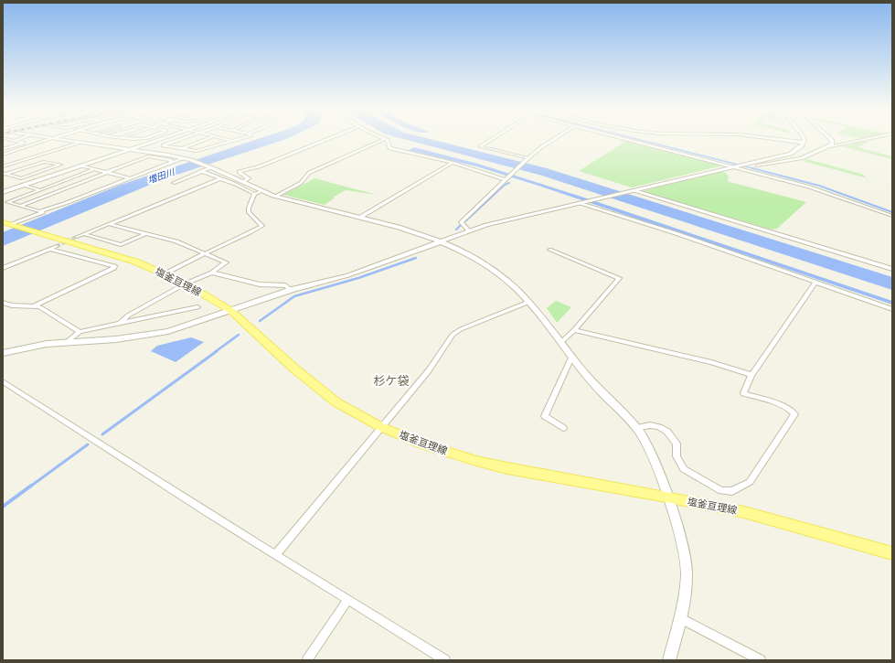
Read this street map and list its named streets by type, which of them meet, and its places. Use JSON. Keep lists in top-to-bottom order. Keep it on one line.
{"streets":{"main road":["塩釜亘理線"]},"districts":["杉ケ袋"],"water":["増田川"]}
